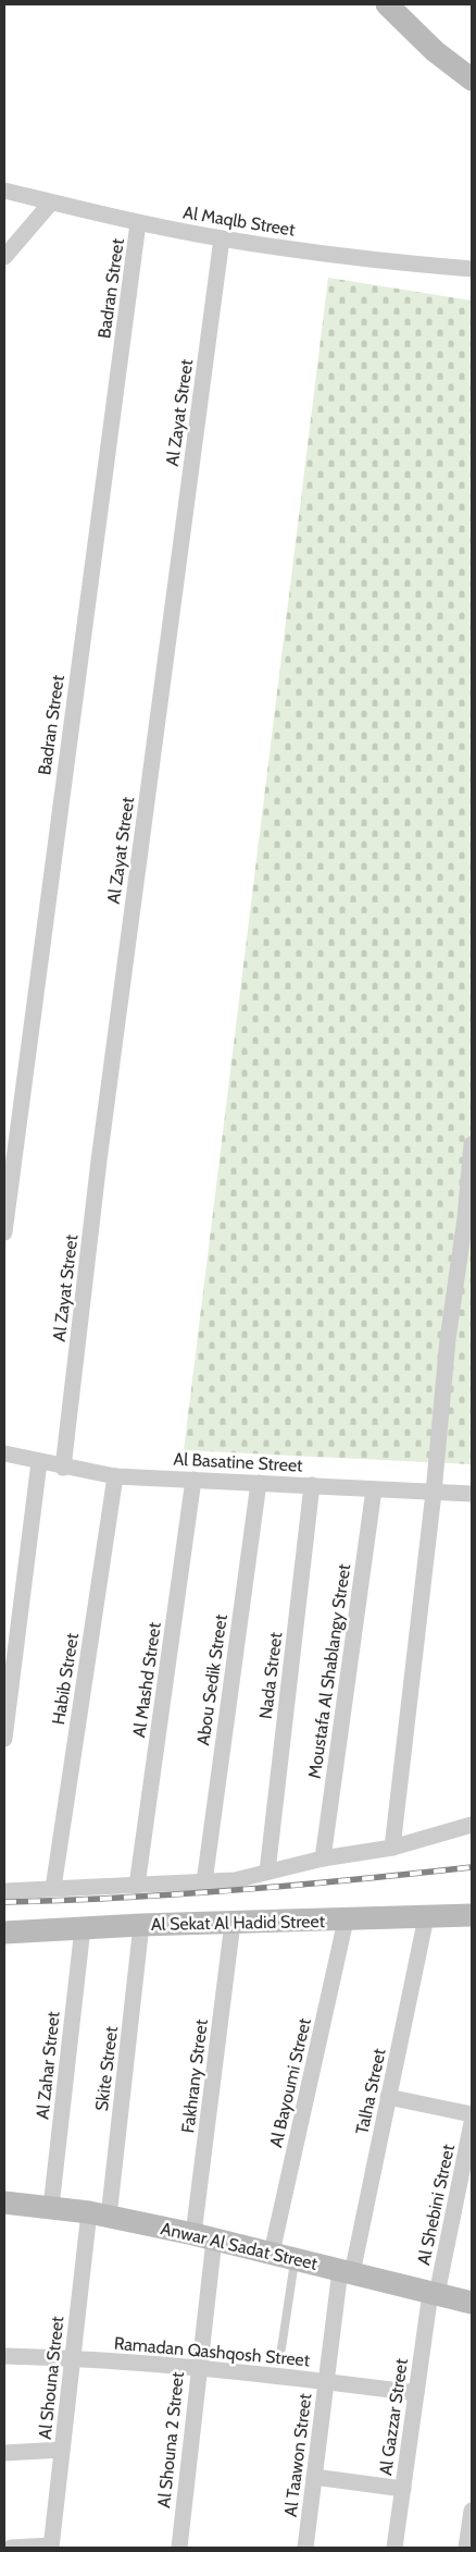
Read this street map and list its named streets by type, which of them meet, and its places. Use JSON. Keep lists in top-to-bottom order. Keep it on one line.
{"streets":{"street":["Al Maqlb Street","Badran Street","Al Zayat Street","Al Basatine Street","Moustafa Al Shablangy Street","Nada Street","Habib Street","Al Mashd Street","Abou Sedik Street","Al Sekat Al Hadid Street","Al Zahar Street","Skite Street","Fakhrany Street","Al Bayoumi Street","Talha Street","Al Shebini Street","Anwar Al Sadat Street","Ramadan Qashqosh Street","Al Shouna Street","Al Gazzar Street","Al Shouna 2 Street","Al Taawon Street"]},"crossings":[["Al Maqlb Street","Badran Street"],["Al Maqlb Street","Al Zayat Street"],["Al Zayat Street","Al Basatine Street"],["Al Basatine Street","Moustafa Al Shablangy Street"],["Al Basatine Street","Nada Street"],["Al Basatine Street","Habib Street"],["Al Basatine Street","Al Mashd Street"],["Al Basatine Street","Abou Sedik Street"],["Al Sekat Al Hadid Street","Al Zahar Street"],["Al Sekat Al Hadid Street","Skite Street"],["Al Sekat Al Hadid Street","Fakhrany Street"],["Al Sekat Al Hadid Street","Al Bayoumi Street"],["Al Sekat Al Hadid Street","Talha Street"],["Al Zahar Street","Anwar Al Sadat Street"],["Skite Street","Anwar Al Sadat Street"],["Skite Street","Al Shouna Street"],["Fakhrany Street","Anwar Al Sadat Street"],["Fakhrany Street","Al Shouna 2 Street"],["Al Bayoumi Street","Anwar Al Sadat Street"],["Talha Street","Anwar Al Sadat Street"],["Talha Street","Al Taawon Street"],["Al Shebini Street","Anwar Al Sadat Street"],["Al Shebini Street","Al Gazzar Street"],["Anwar Al Sadat Street","Al Shouna Street"],["Anwar Al Sadat Street","Al Gazzar Street"],["Anwar Al Sadat Street","Al Shouna 2 Street"],["Anwar Al Sadat Street","Al Taawon Street"],["Ramadan Qashqosh Street","Al Shouna Street"],["Ramadan Qashqosh Street","Al Gazzar Street"],["Ramadan Qashqosh Street","Al Shouna 2 Street"],["Ramadan Qashqosh Street","Al Taawon Street"]]}
